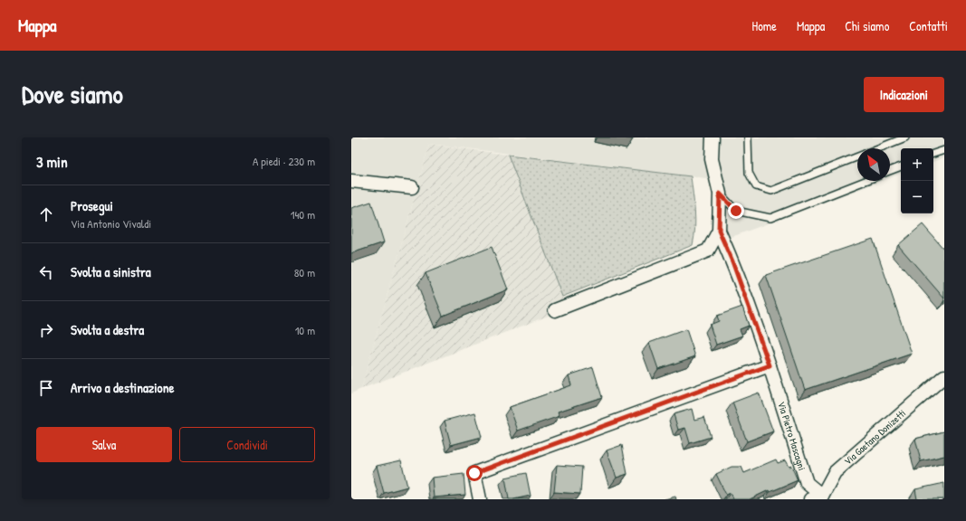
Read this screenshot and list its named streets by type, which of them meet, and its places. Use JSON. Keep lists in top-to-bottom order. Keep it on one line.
{"streets":{"street":["Via Pietro Mascagni","Via Gaetano Donizetti"]},"crossings":[["Via Pietro Mascagni","Via Gaetano Donizetti"]],"north":"top left","page":{"header":"Mappa","nav":["Home","Mappa","Chi siamo","Contatti"],"title":"Dove siamo","buttons":["Indicazioni",["Salva","Condividi"]],"heading":["3 min","A piedi · 230 m"],"map_buttons":["+","−"],"list":[["Prosegui","Via Antonio Vivaldi","140 m"],["Svolta a sinistra","80 m"],["Svolta a destra","10 m"],"Arrivo a destinazione"]}}
